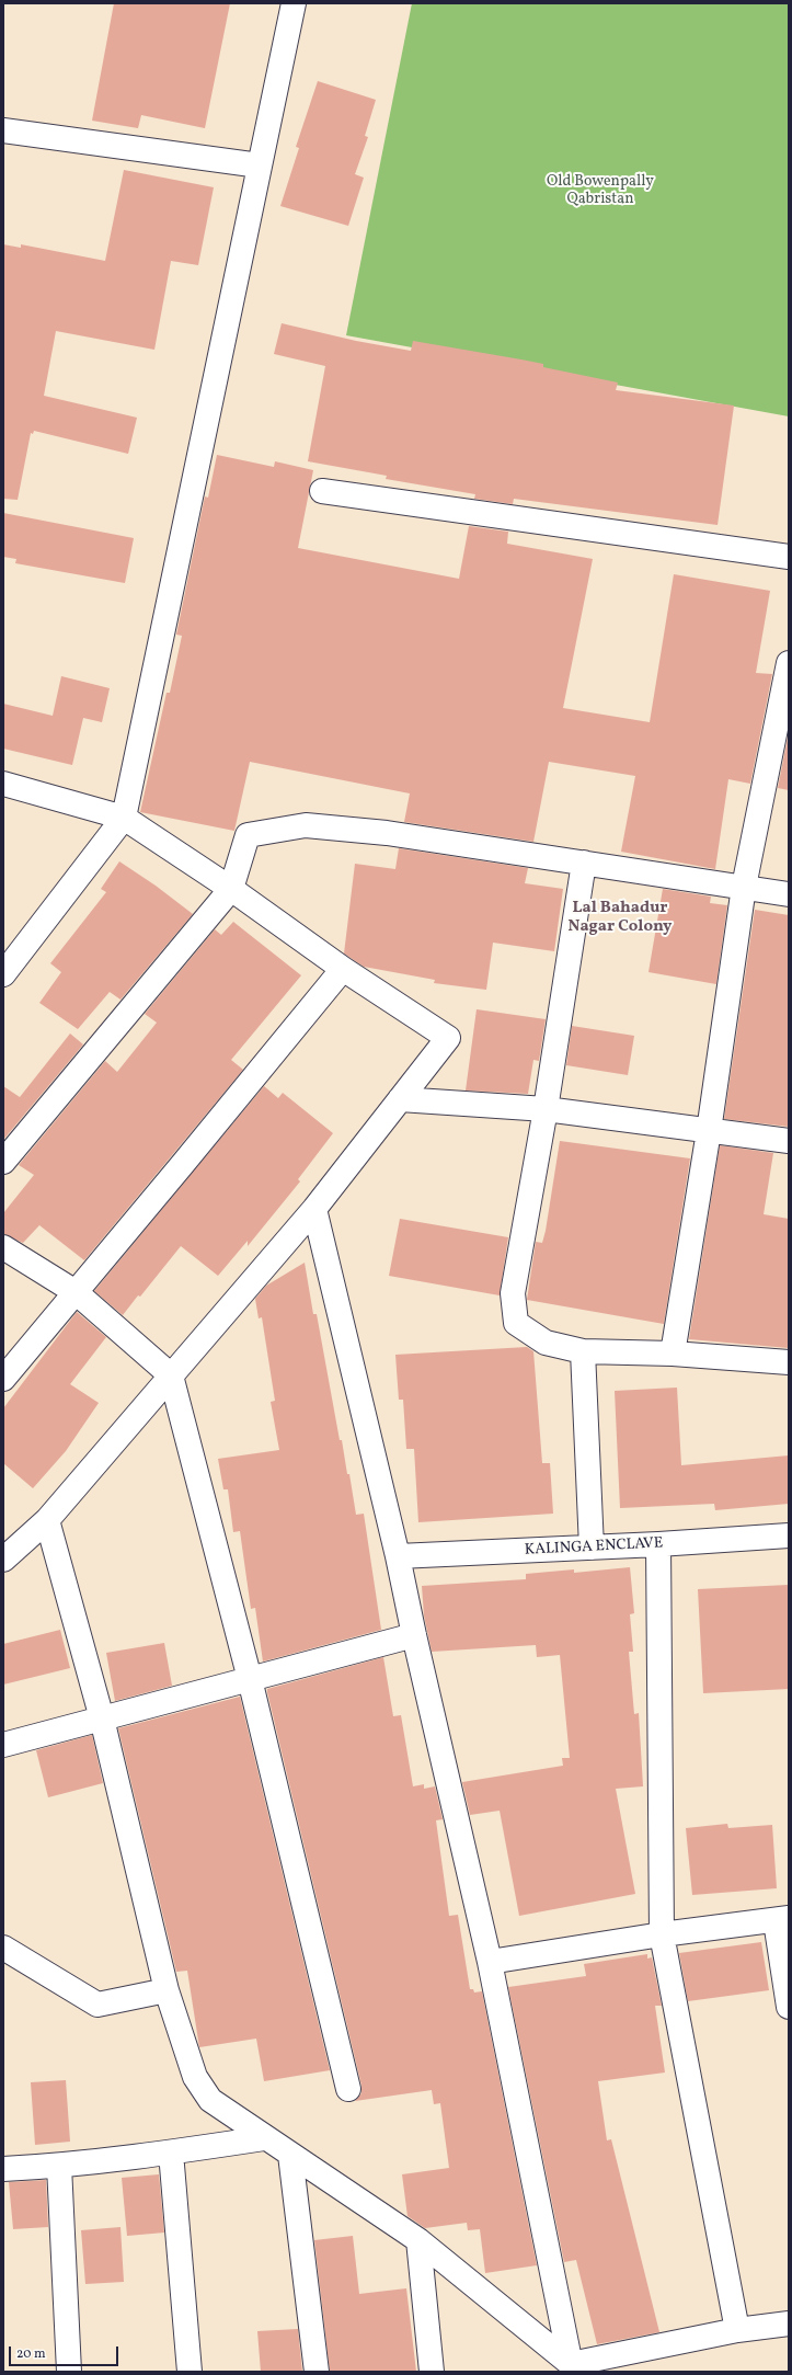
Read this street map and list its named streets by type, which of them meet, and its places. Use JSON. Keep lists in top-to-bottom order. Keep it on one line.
{"streets":{"street":["KALINGA ENCLAVE"]},"districts":["Lal Bahadur Nagar Colony"],"parks":["Old Bowenpally Qabristan"],"scale_bar":"20 m"}
